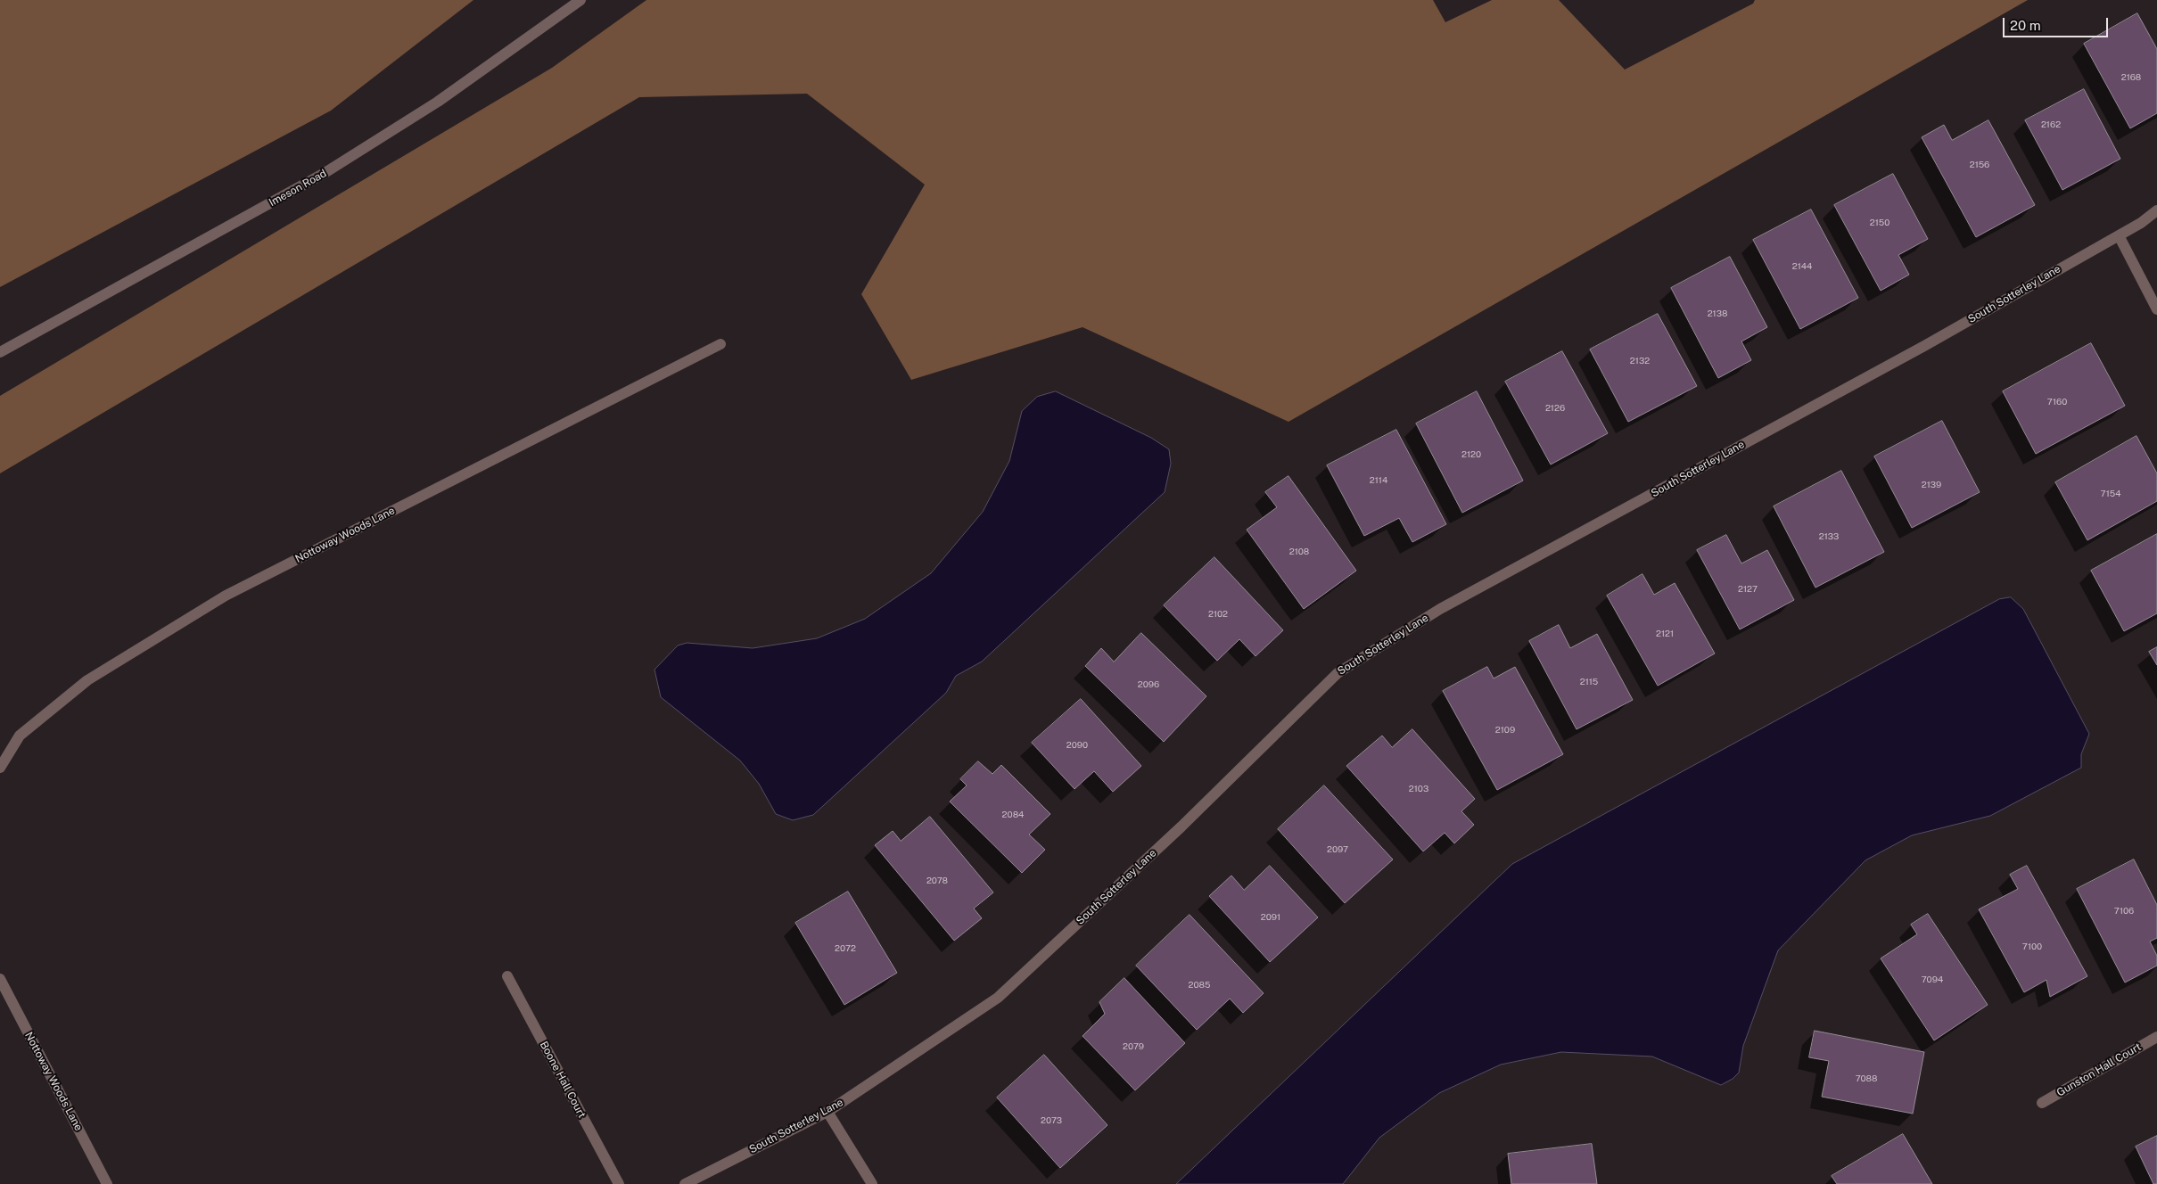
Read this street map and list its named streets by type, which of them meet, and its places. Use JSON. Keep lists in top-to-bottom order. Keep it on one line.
{"streets":{"street":["Imeson Road","South Sotterley Lane","Nottoway Woods Lane","Gunston Hall Court","Boone Hall Court"]},"house_numbers":["2168","2162","2156","2150","2144","2138","2132","7160","2126","2120","2114","2139","7154","2133","2108","2127","2102","2121","2115","2096","2109","2090","2103","2084","2097","2078","7106","2091","7100","2072","7094","2085","2079","7088","2073"],"scale_bar":"20 m"}
